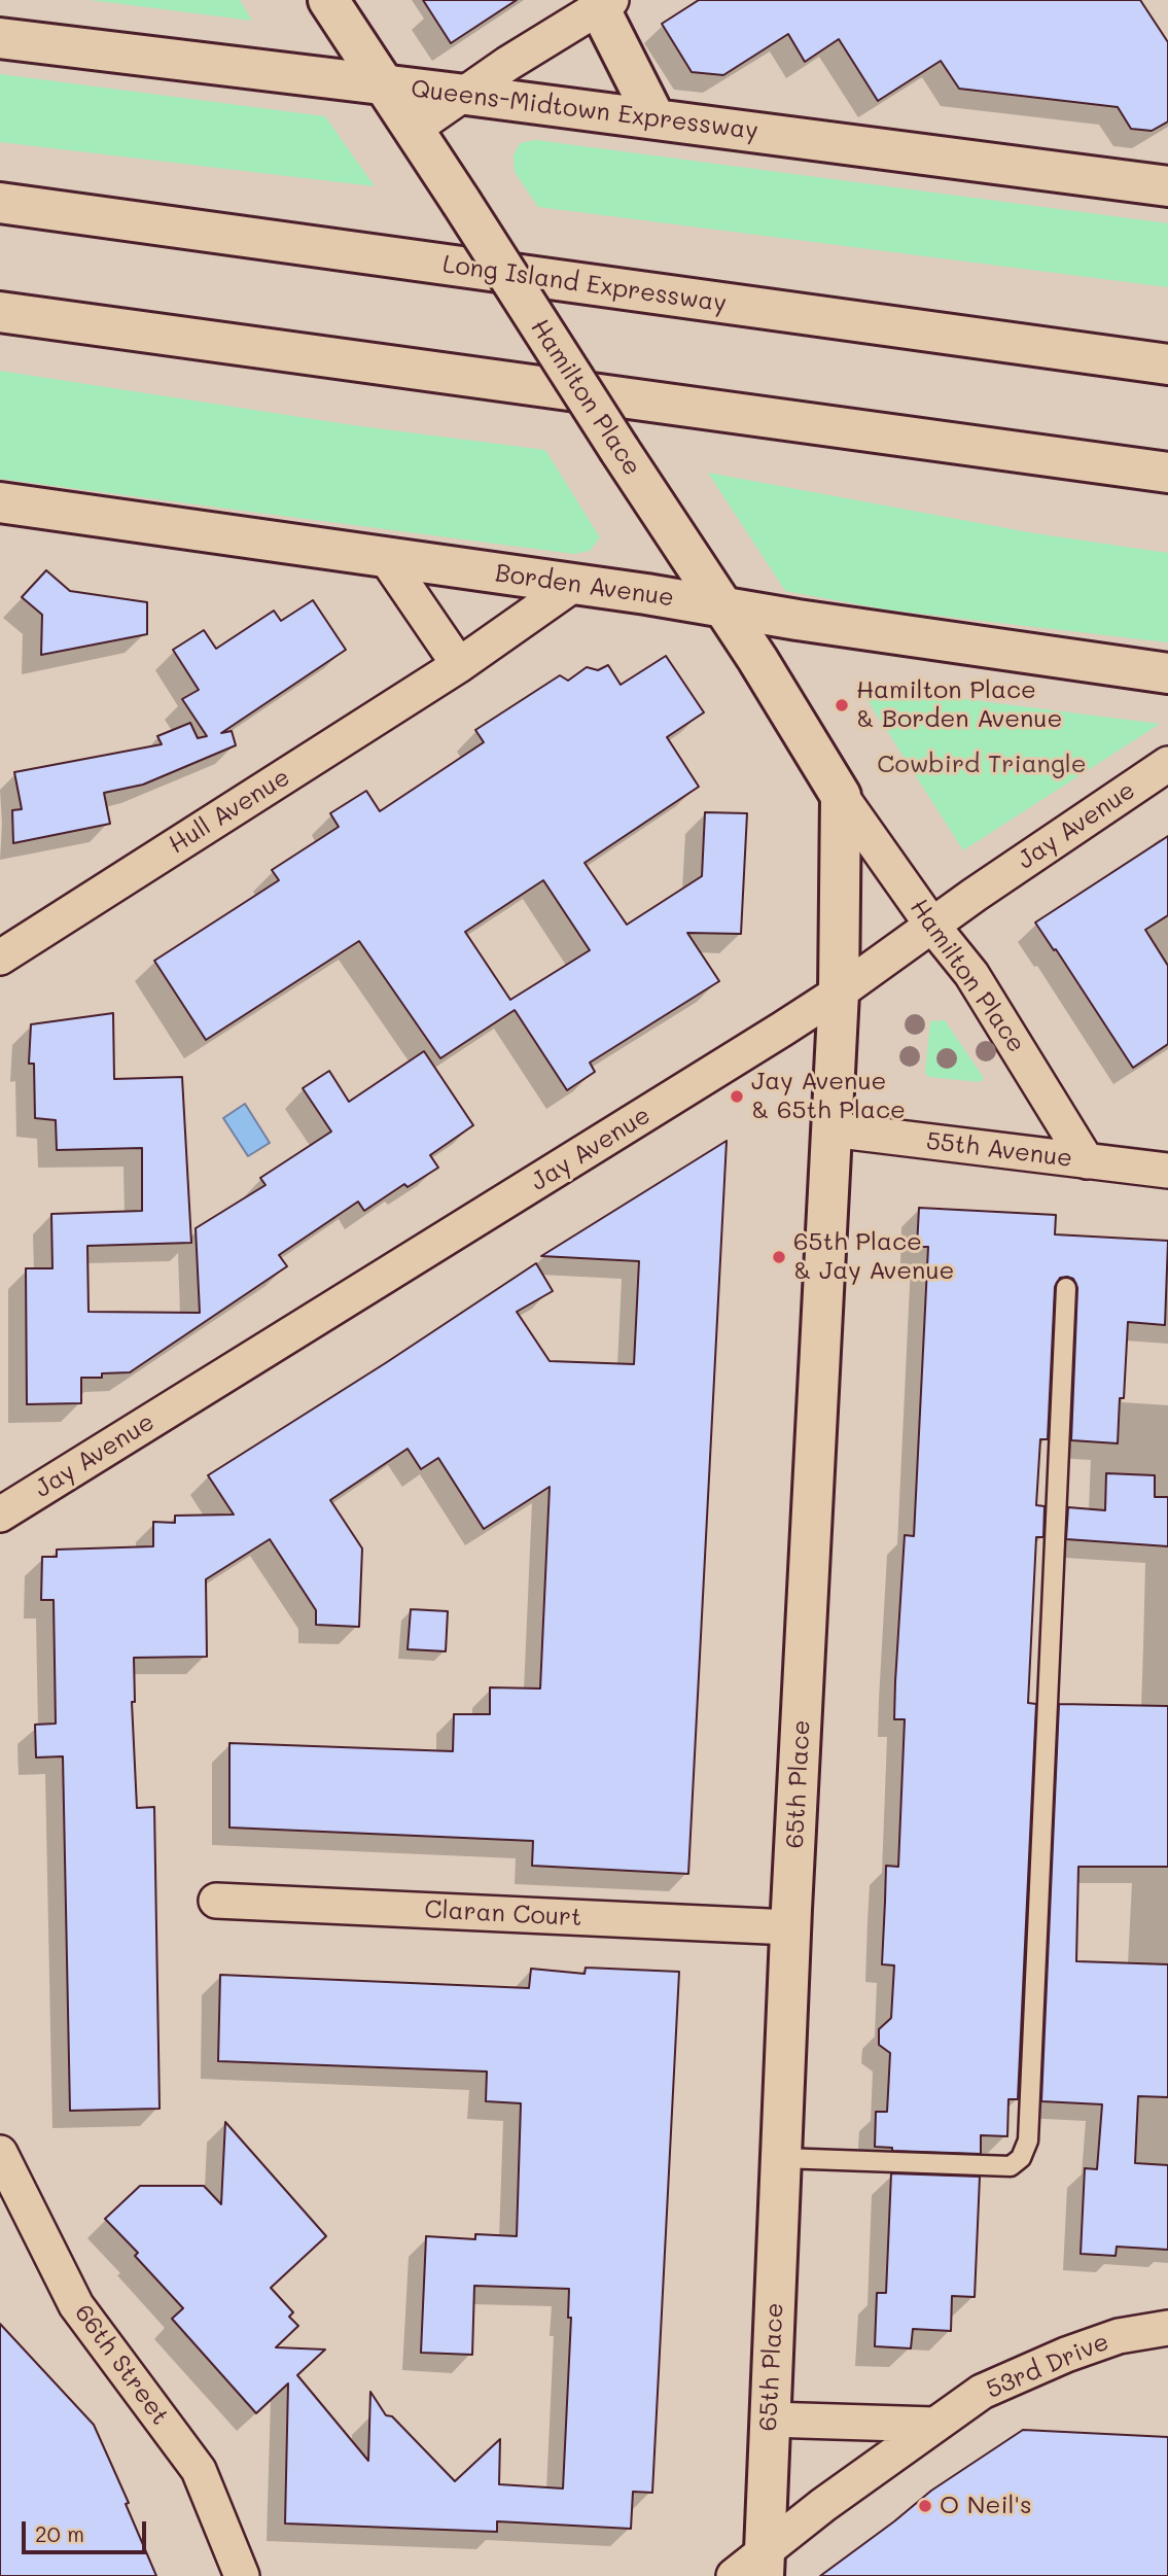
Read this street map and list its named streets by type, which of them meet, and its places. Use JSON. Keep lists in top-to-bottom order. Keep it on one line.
{"streets":{"main road":["Queens-Midtown Expressway","Long Island Expressway","Hamilton Place","Borden Avenue","65th Place"],"street":["Hull Avenue","Jay Avenue","55th Avenue","Claran Court","66th Street","53rd Drive"]},"crossings":[["Queens-Midtown Expressway","Hamilton Place"],["Hamilton Place","Borden Avenue"],["Hamilton Place","Jay Avenue"],["Hamilton Place","55th Avenue"],["Borden Avenue","Hull Avenue"],["Jay Avenue","65th Place"],["55th Avenue","65th Place"],["65th Place","Claran Court"],["65th Place","53rd Drive"]],"parks":["Cowbird Triangle"],"places":["Hamilton Place & Borden Avenue","Jay Avenue & 65th Place","65th Place & Jay Avenue","O Neil's"],"scale_bar":"20 m"}
